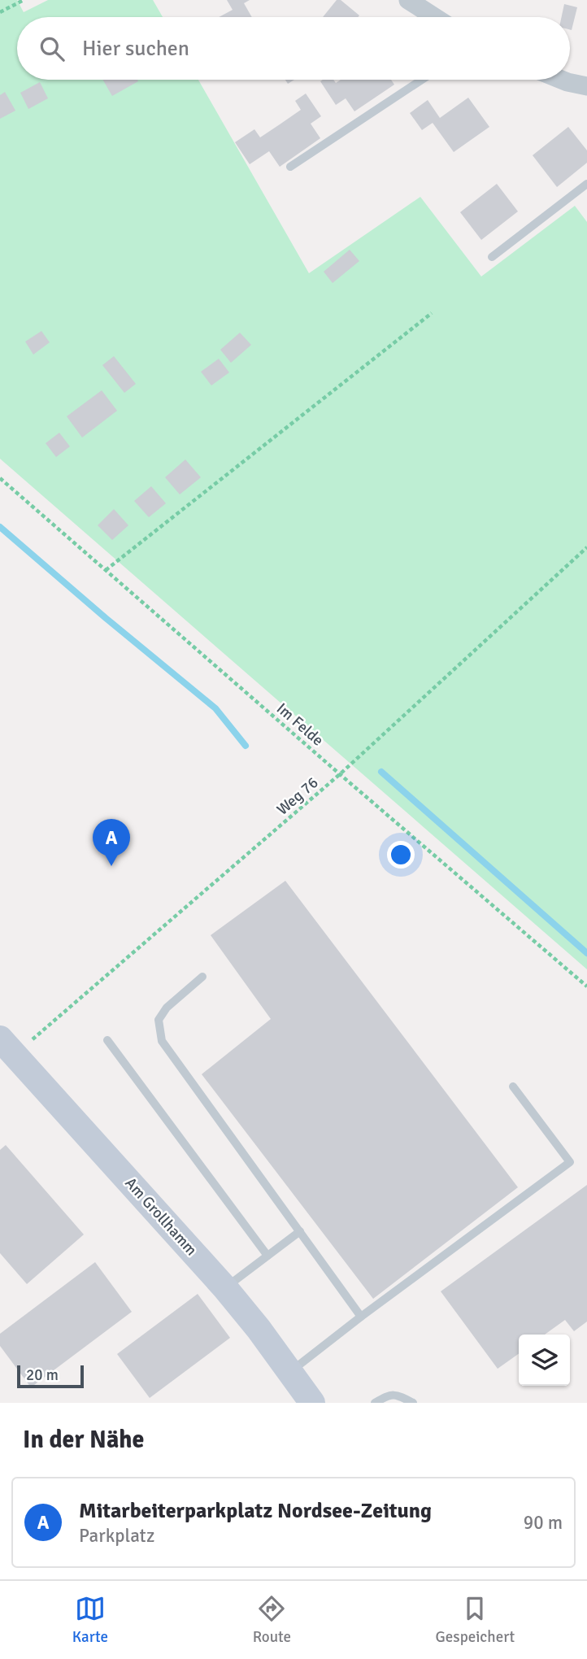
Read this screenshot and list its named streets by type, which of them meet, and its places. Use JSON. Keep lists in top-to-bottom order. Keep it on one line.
{"streets":{"street":["Am Grollhamm"],"path":["Im Felde","Weg 76"]},"crossings":[["Im Felde","Weg 76"],["Weg 76","Am Grollhamm"]],"scale_bar":"20 m","page":{"search":"Hier suchen","pins":"A","scale":"20 m","heading":"In der Nähe","list":[{"mark":"A","name":"Mitarbeiterparkplatz Nordsee-Zeitung","note":"Parkplatz","value":"90 m"}],"nav":["Karte","Route","Gespeichert"]}}
